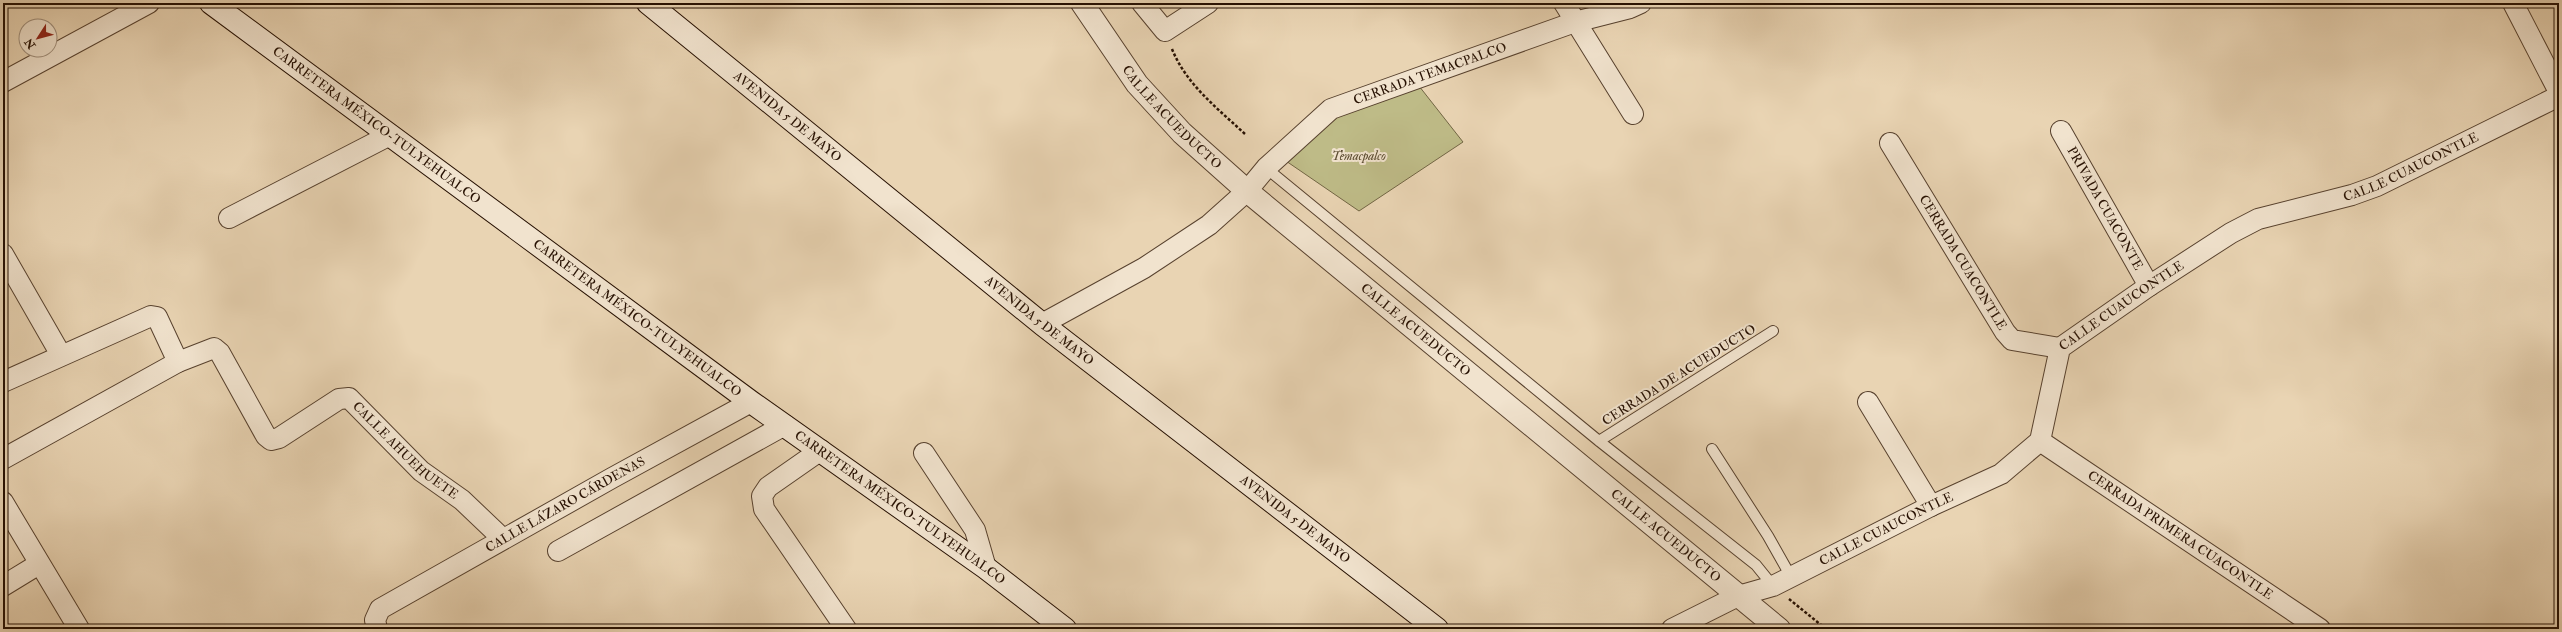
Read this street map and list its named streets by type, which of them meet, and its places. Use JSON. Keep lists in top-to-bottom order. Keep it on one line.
{"streets":{"main road":["AVENIDA 5 DE MAYO","CALLE ACUEDUCTO","CARRETERA MÉXICO-TULYEHUALCO"],"street":["CERRADA TEMACPALCO","CALLE CUAUCONTLE","PRIVADA CUACONTE","CERRADA CUACONTLE","CALLE AHUEHUETE","CALLE LÁZARO CÁRDENAS","CERRADA PRIMERA CUACONTLE"],"lane":["CERRADA DE ACUEDUCTO"]},"crossings":[["CERRADA TEMACPALCO","AVENIDA 5 DE MAYO"],["CERRADA TEMACPALCO","CALLE ACUEDUCTO"],["CALLE ACUEDUCTO","CALLE CUAUCONTLE"],["CARRETERA MÉXICO-TULYEHUALCO","CALLE LÁZARO CÁRDENAS"],["CALLE CUAUCONTLE","PRIVADA CUACONTE"],["CALLE CUAUCONTLE","CERRADA CUACONTLE"],["CALLE CUAUCONTLE","CERRADA PRIMERA CUACONTLE"],["CALLE AHUEHUETE","CALLE LÁZARO CÁRDENAS"]],"parks":["Temacpalco"],"north":"bottom left"}
